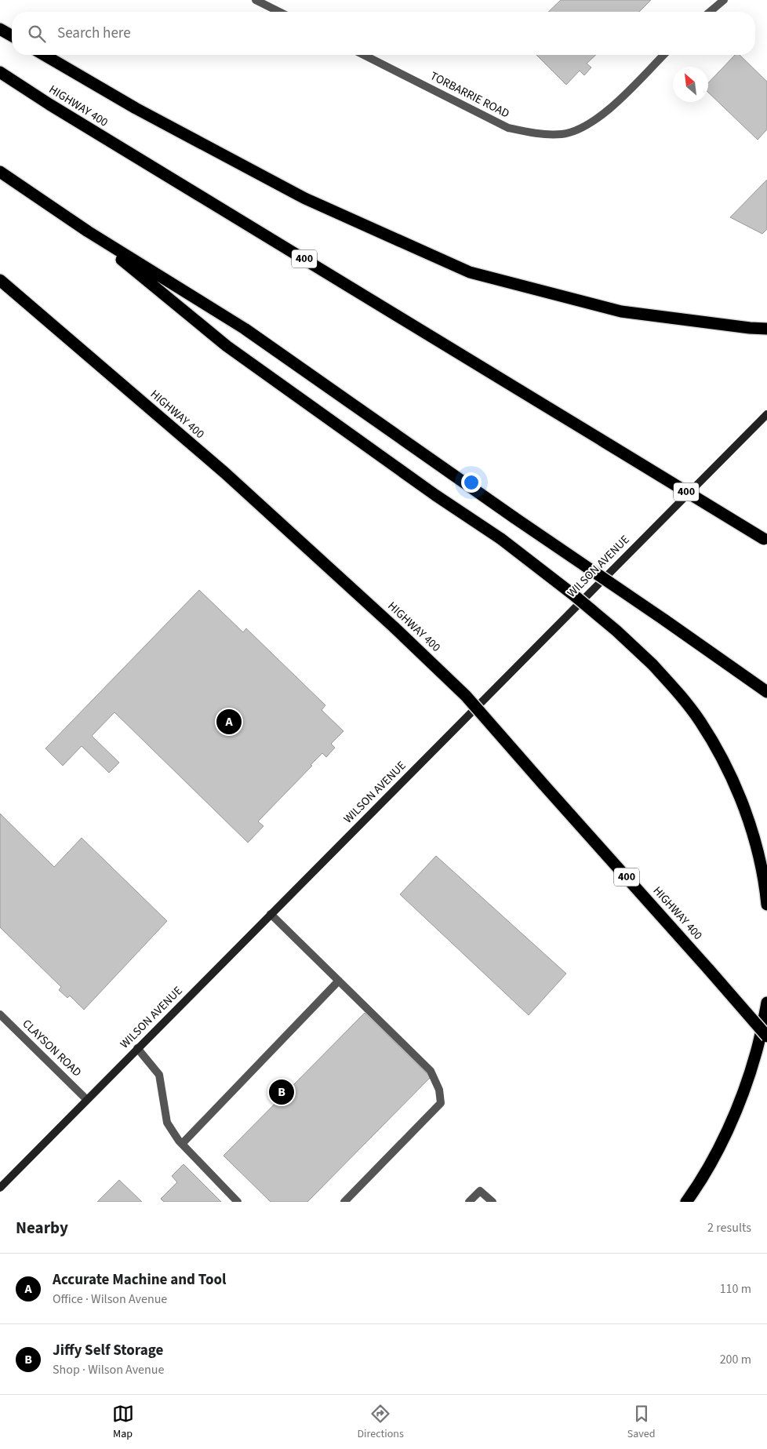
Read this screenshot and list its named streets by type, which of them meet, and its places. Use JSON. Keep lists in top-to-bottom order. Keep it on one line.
{"streets":{"highway":["HIGHWAY 400","400"],"main road":["WILSON AVENUE"],"street":["TORBARRIE ROAD","CLAYSON ROAD"]},"crossings":[["WILSON AVENUE","CLAYSON ROAD"]],"north":"top left","page":{"search":"Search here","pins":["A","B"],"heading":["Nearby","2 results"],"list":[{"mark":"A","name":"Accurate Machine and Tool","note":"Office · Wilson Avenue","value":"110 m"},{"mark":"B","name":"Jiffy Self Storage","note":"Shop · Wilson Avenue","value":"200 m"}],"nav":["Map","Directions","Saved"]}}
